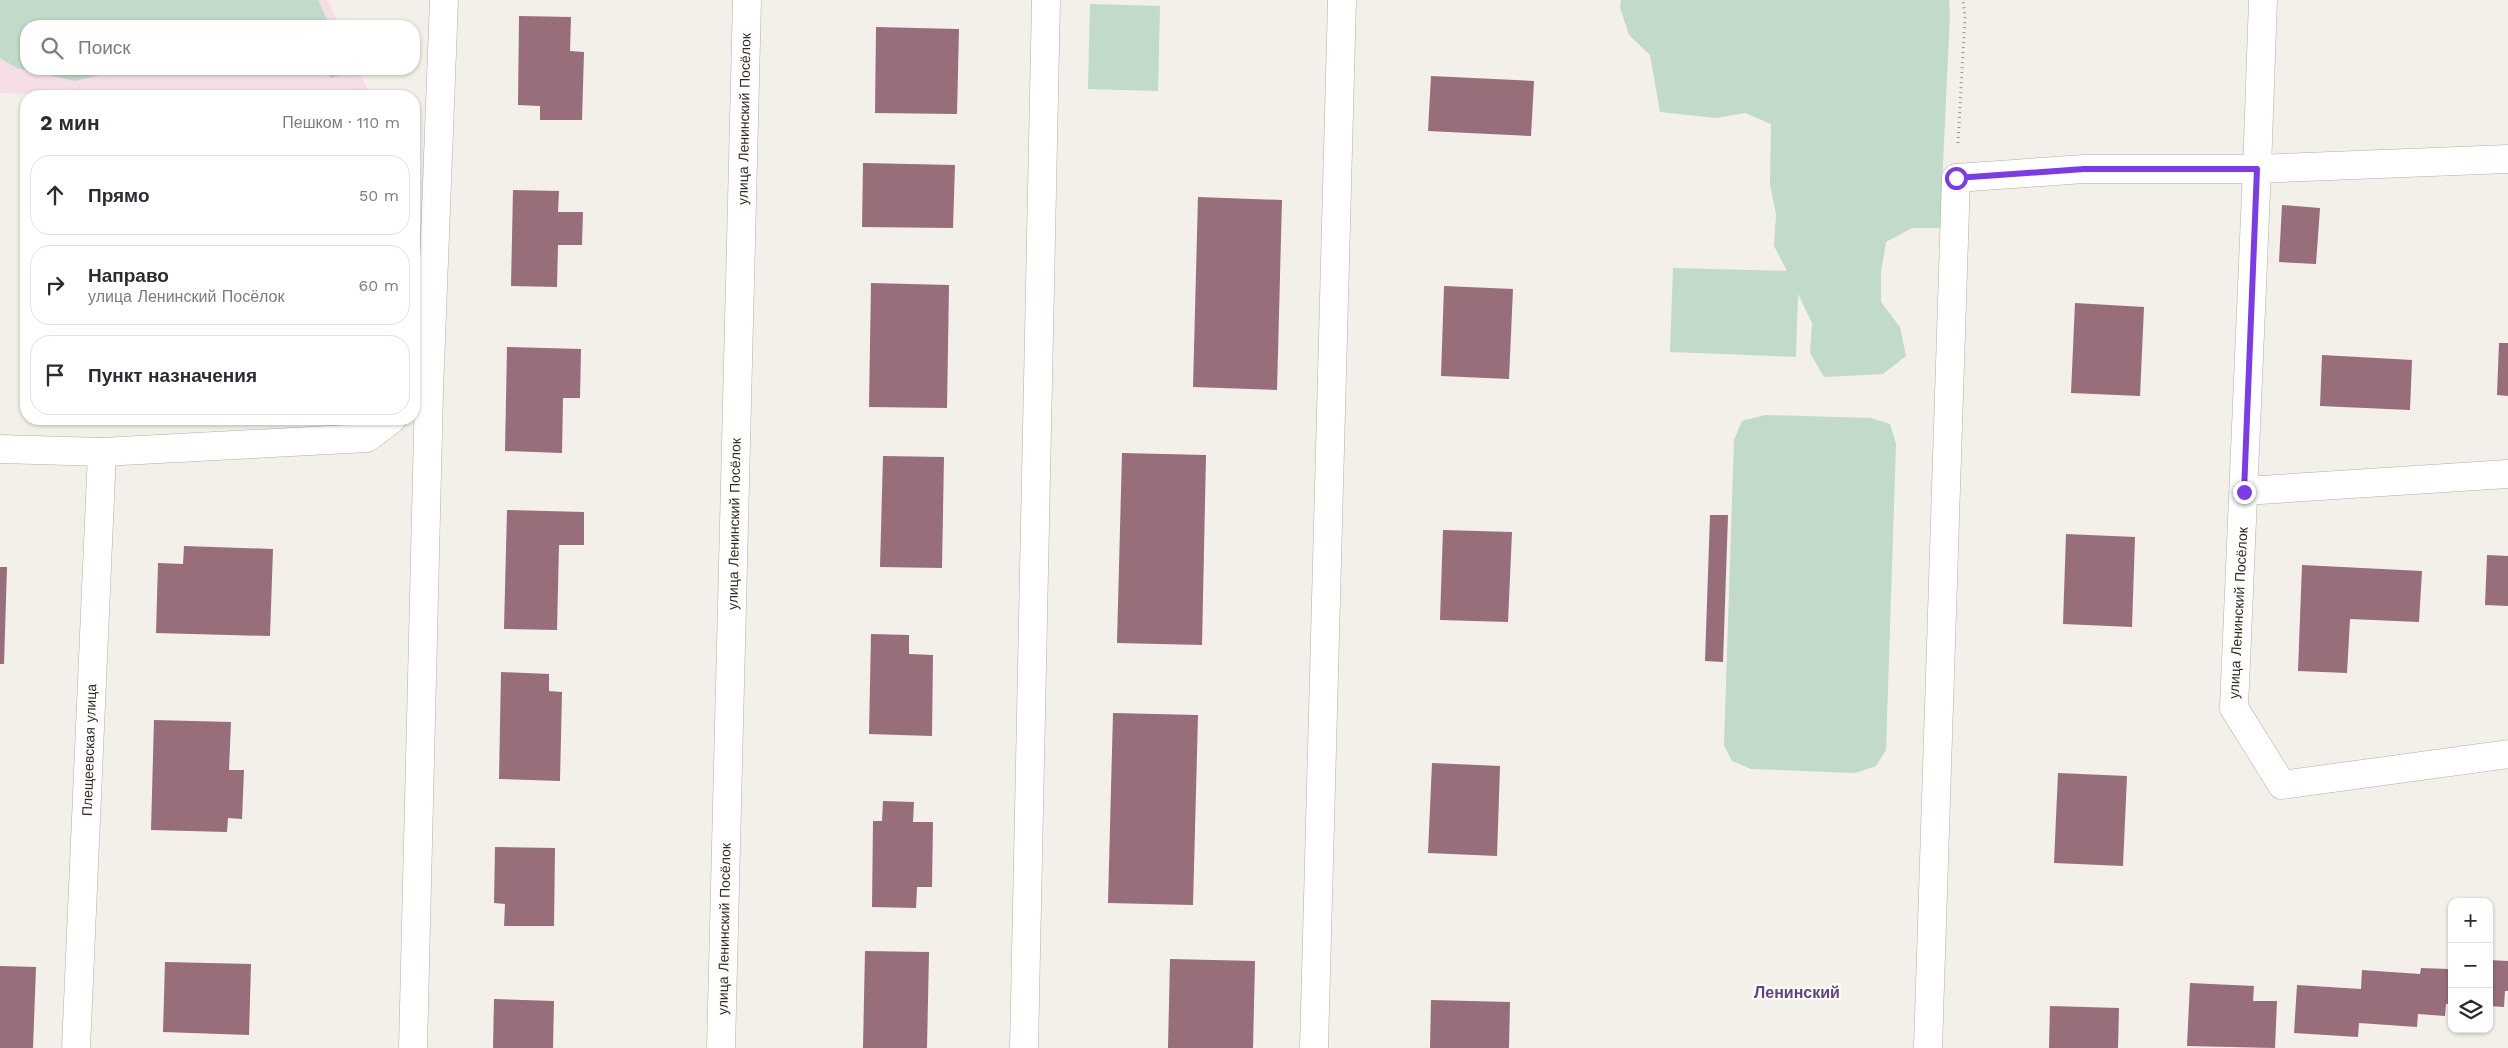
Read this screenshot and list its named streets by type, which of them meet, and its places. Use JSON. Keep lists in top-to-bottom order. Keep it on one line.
{"streets":{"street":["улица Ленинский Посёлок","Плещеевская улица"]},"districts":["Ленинский"],"page":{"search":"Поиск","heading":["2 мин","Пешком · 110 m"],"list":[["Прямо","50 m"],["Направо","улица Ленинский Посёлок","60 m"],"Пункт назначения"],"map_buttons":["+","−"]}}
